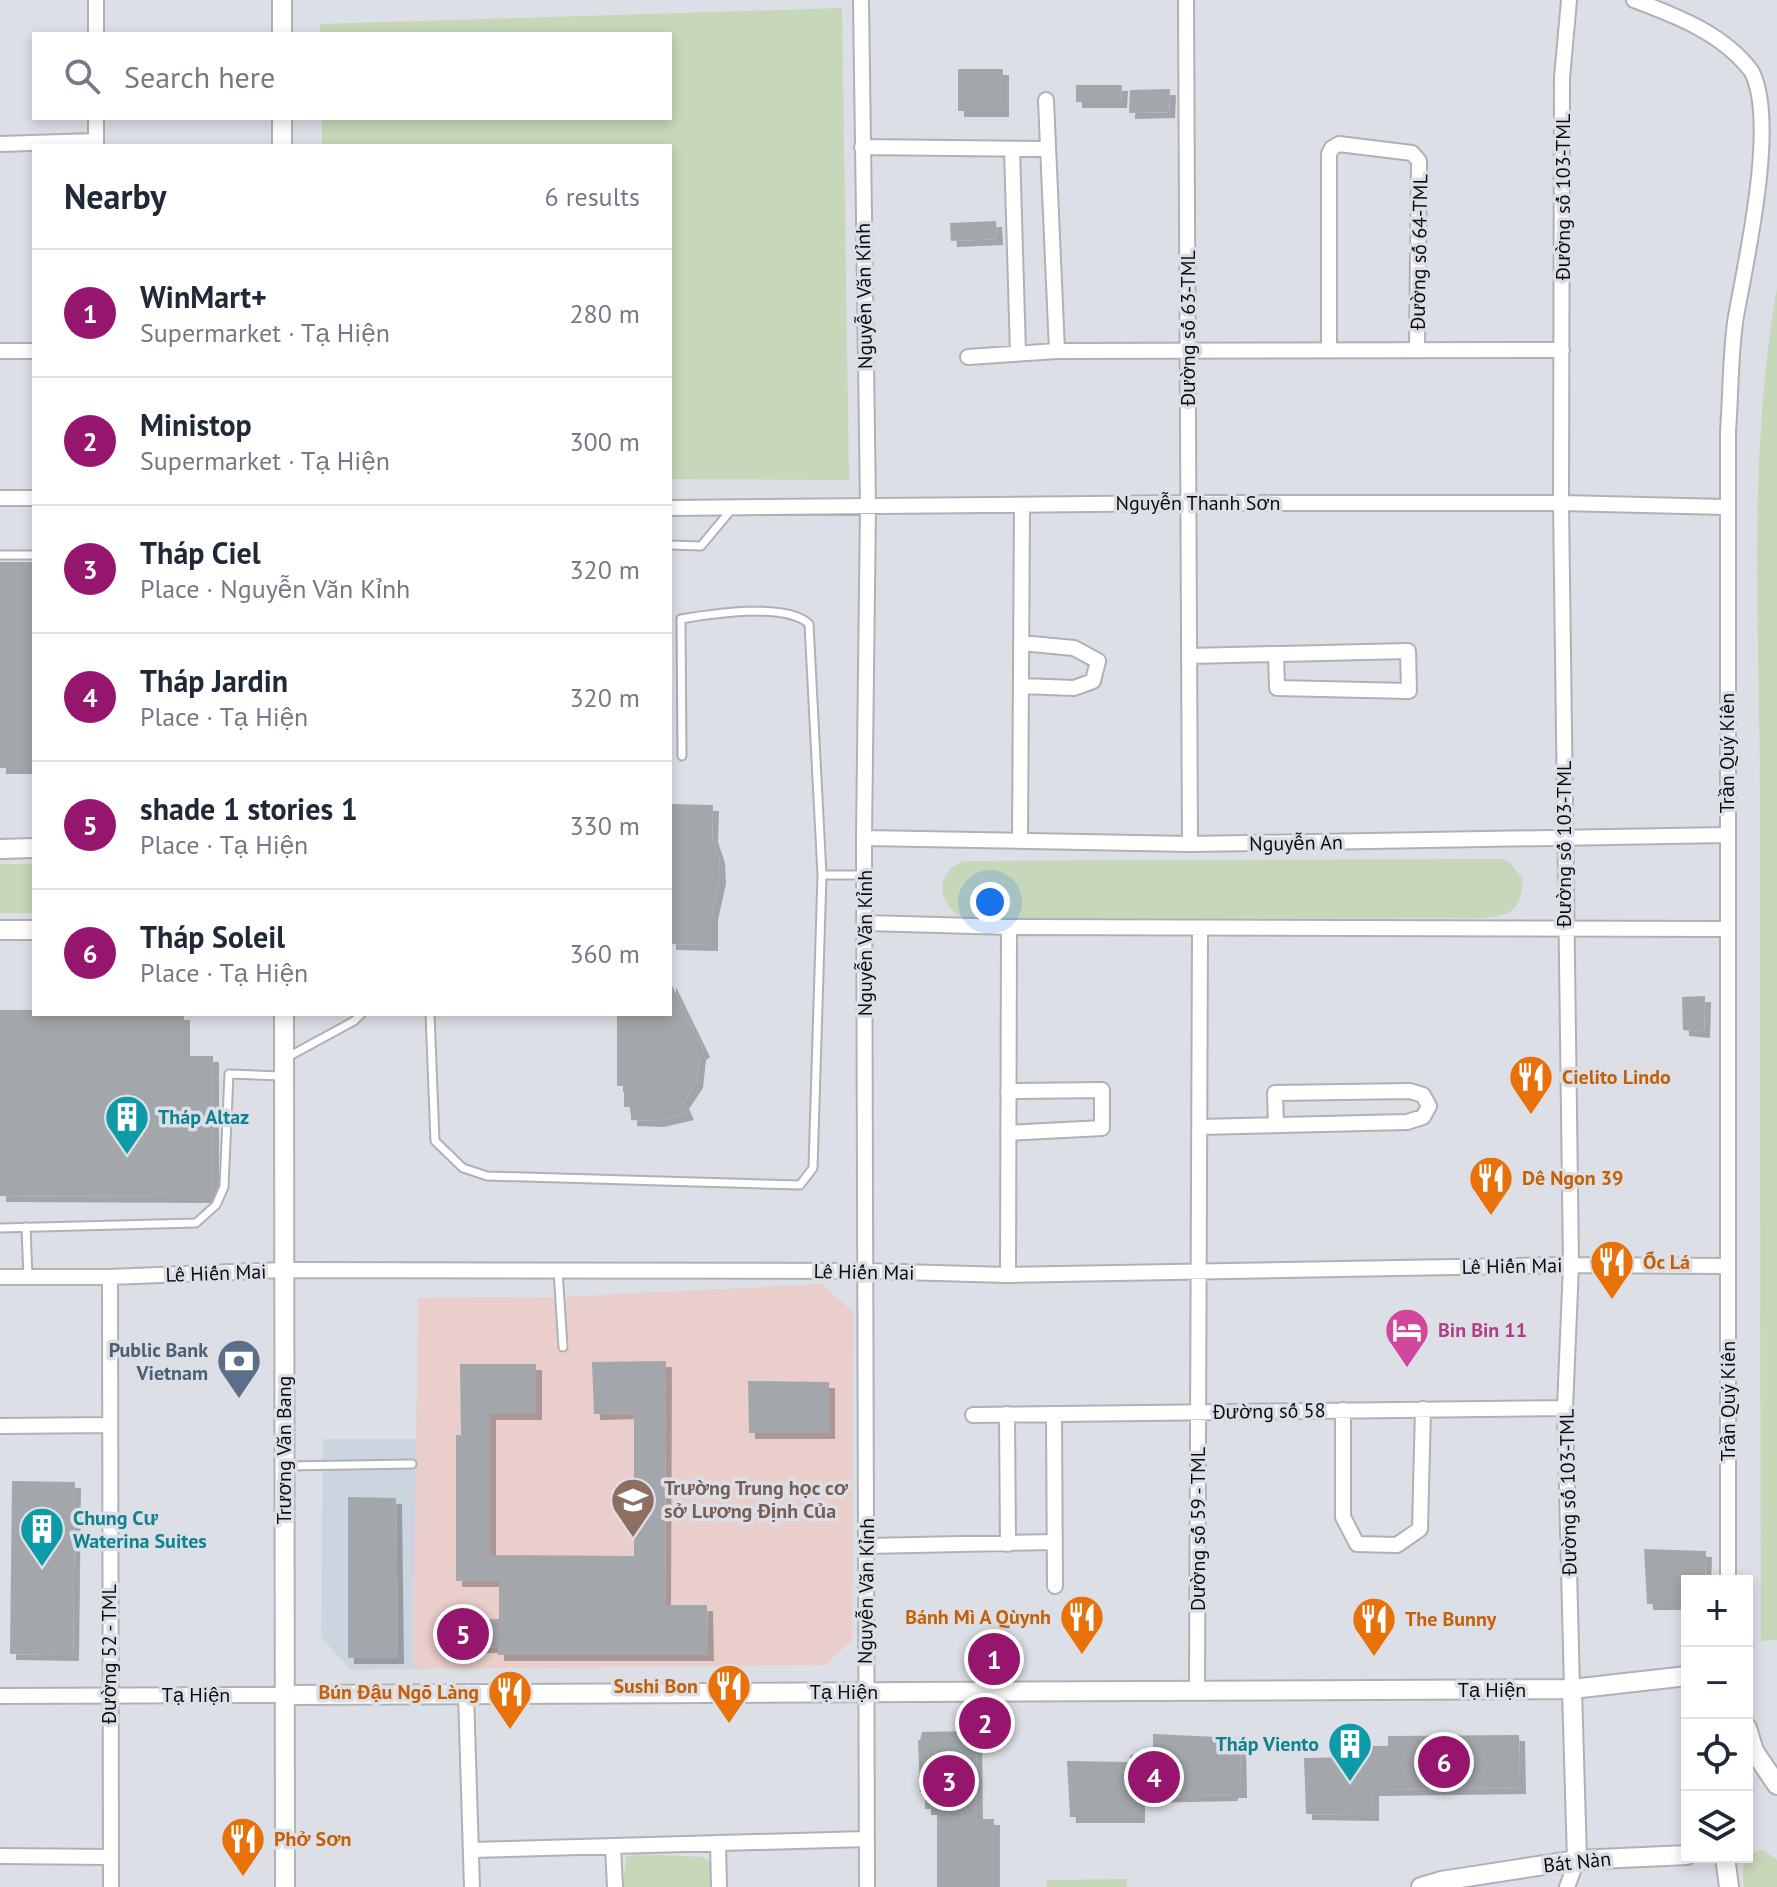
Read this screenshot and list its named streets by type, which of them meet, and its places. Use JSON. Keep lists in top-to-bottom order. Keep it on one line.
{"streets":{"street":["Đường số 103-TML","Đường số 64-TML","Nguyễn Văn Kỉnh","Đường số 63-TML","Nguyễn Thanh Sơn","Trần Quý Kiên","Nguyễn An","Lê Hiến Mai","Đường số 58","Trương Văn Bang","Dường số 59 - TML","Đường 52 - TML","Tạ Hiện","Bát Nàn"]},"crossings":[["Đường số 103-TML","Đường số 64-TML"],["Đường số 103-TML","Nguyễn Thanh Sơn"],["Đường số 103-TML","Nguyễn An"],["Đường số 103-TML","Lê Hiến Mai"],["Đường số 103-TML","Đường số 58"],["Đường số 103-TML","Tạ Hiện"],["Đường số 64-TML","Đường số 63-TML"],["Nguyễn Văn Kỉnh","Nguyễn Thanh Sơn"],["Nguyễn Văn Kỉnh","Nguyễn An"],["Nguyễn Văn Kỉnh","Lê Hiến Mai"],["Nguyễn Văn Kỉnh","Tạ Hiện"],["Đường số 63-TML","Nguyễn Thanh Sơn"],["Đường số 63-TML","Nguyễn An"],["Nguyễn Thanh Sơn","Trần Quý Kiên"],["Trần Quý Kiên","Nguyễn An"],["Trần Quý Kiên","Lê Hiến Mai"],["Lê Hiến Mai","Trương Văn Bang"],["Lê Hiến Mai","Dường số 59 - TML"],["Lê Hiến Mai","Đường 52 - TML"],["Đường số 58","Dường số 59 - TML"],["Trương Văn Bang","Tạ Hiện"],["Dường số 59 - TML","Tạ Hiện"],["Đường 52 - TML","Tạ Hiện"]],"places":{"restaurant":["Cielito Lindo","Dê Ngon 39","Ốc Lá","Bánh Mì A Qùynh","The Bunny","Sushi Bon","Bún Đậu Ngõ Làng","Phở Sơn"],"building":["Tháp Altaz","Chung Cư Waterina Suites","Tháp Viento"],"hotel":["Bin Bin 11"],"bank":["Public Bank Vietnam"],"school or university":["Trường Trung học cơ sở Lương Định Của"]},"page":{"search":"Search here","heading":["Nearby","6 results"],"list":[{"mark":"1","name":"WinMart+","note":"Supermarket · Tạ Hiện","value":"280 m"},{"mark":"2","name":"Ministop","note":"Supermarket · Tạ Hiện","value":"300 m"},{"mark":"3","name":"Tháp Ciel","note":"Place · Nguyễn Văn Kỉnh","value":"320 m"},{"mark":"4","name":"Tháp Jardin","note":"Place · Tạ Hiện","value":"320 m"},{"mark":"5","name":"shade 1 stories 1","note":"Place · Tạ Hiện","value":"330 m"},{"mark":"6","name":"Tháp Soleil","note":"Place · Tạ Hiện","value":"360 m"}],"map_buttons":["+","−"],"pins":["5","1","2","6","4","3"]}}
